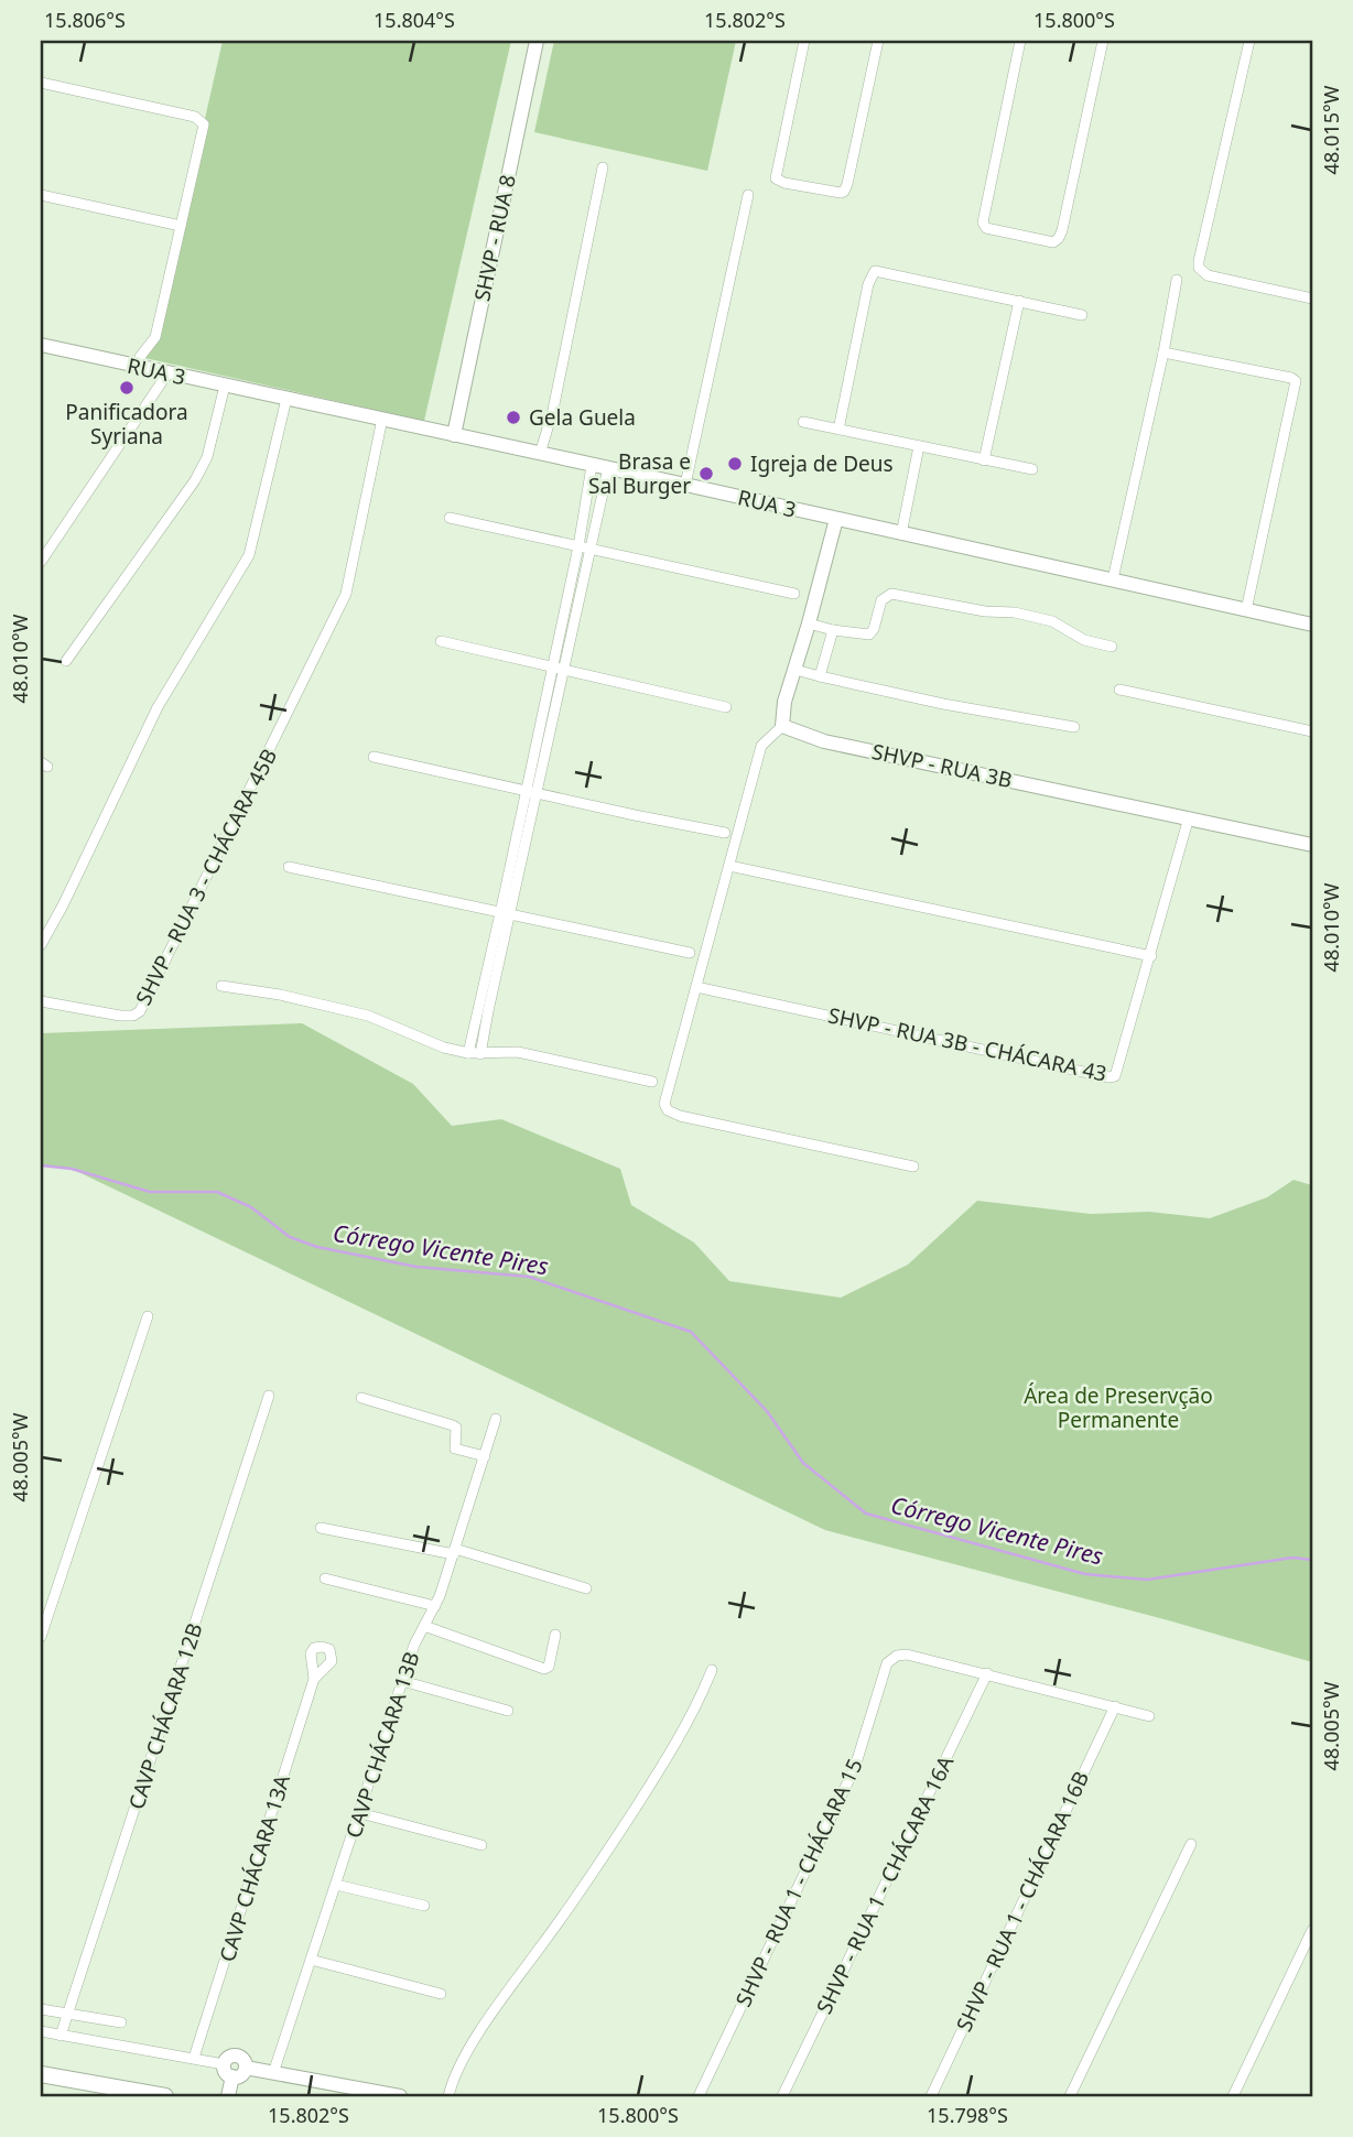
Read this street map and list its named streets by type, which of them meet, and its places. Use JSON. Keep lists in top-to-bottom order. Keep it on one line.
{"streets":{"street":["SHVP - RUA 8","RUA 3","SHVP - RUA 3B","SHVP - RUA 3 - CHÁCARA 45B","SHVP - RUA 3B - CHÁCARA 43","CAVP CHÁCARA 12B","CAVP CHÁCARA 13B","CAVP CHÁCARA 13A","SHVP - RUA 1 - CHÁCARA 15","SHVP - RUA 1 - CHÁCARA 16A","SHVP - RUA 1 - CHÁCARA 16B"]},"crossings":[["SHVP - RUA 8","RUA 3"],["RUA 3","SHVP - RUA 3 - CHÁCARA 45B"],["SHVP - RUA 3B","SHVP - RUA 3B - CHÁCARA 43"],["SHVP - RUA 1 - CHÁCARA 15","SHVP - RUA 1 - CHÁCARA 16A"]],"water":["Córrego Vicente Pires"],"parks":["Área de Preservção Permanente"],"places":["Panificadora Syriana","Gela Guela","Igreja de Deus","Brasa e Sal Burger"],"coordinates":["15.806°S","15.804°S","15.802°S","15.800°S","48.015°W","48.010°W","48.005°W","15.798°S"]}
